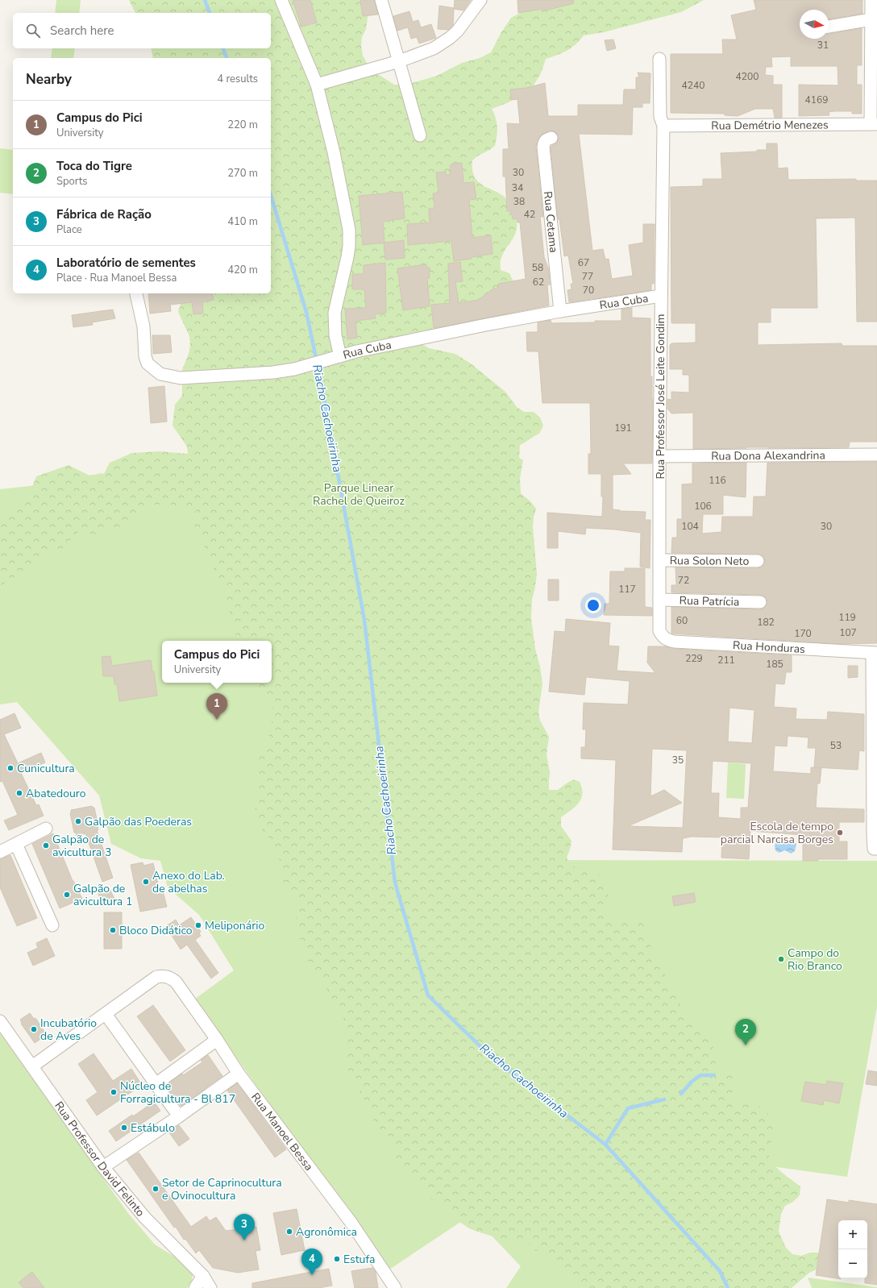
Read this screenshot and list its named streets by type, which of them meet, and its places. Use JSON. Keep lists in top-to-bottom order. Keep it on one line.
{"streets":{"street":["Rua Demétrio Menezes","Rua Cetama","Rua Cuba","Rua Professor José Leite Gondim","Rua Dona Alexandrina","Rua Solon Neto","Rua Patrícia","Rua Honduras","Rua Manoel Bessa","Rua Professor David Felinto"]},"crossings":[["Rua Demétrio Menezes","Rua Professor José Leite Gondim"],["Rua Cetama","Rua Cuba"],["Rua Cuba","Rua Professor José Leite Gondim"],["Rua Professor José Leite Gondim","Rua Dona Alexandrina"],["Rua Professor José Leite Gondim","Rua Solon Neto"],["Rua Professor José Leite Gondim","Rua Patrícia"],["Rua Professor José Leite Gondim","Rua Honduras"]],"water":["Riacho Cachoeirinha"],"parks":["Parque Linear Rachel de Queiroz"],"places":["Cunicultura","Abatedouro","Galpão das Poederas","Escola de tempo parcial Narcisa Borges","Galpão de avicultura 3","Anexo do Lab. de abelhas","Galpão de avicultura 1","Meliponário","Bloco Didático","Campo do Rio Branco","Incubatório de Aves","Núcleo de Forragicultura - Bl 817","Estábulo","Setor de Caprinocultura e Ovinocultura","Agronômica","Estufa"],"house_numbers":["31","4200","4240","4169","30","34","38","42","67","58","77","62","70","191","116","106","104","30","72","117","119","60","182","107","170","229","211","185","53","35"],"north":"right","page":{"search":"Search here","heading":["Nearby","4 results"],"list":[{"mark":"1","name":"Campus do Pici","note":"University","value":"220 m"},{"mark":"2","name":"Toca do Tigre","note":"Sports","value":"270 m"},{"mark":"3","name":"Fábrica de Ração","note":"Place","value":"410 m"},{"mark":"4","name":"Laboratório de sementes","note":"Place · Rua Manoel Bessa","value":"420 m"}],"popup":["Campus do Pici","University"],"pins":["1","2","3","4"],"map_buttons":["+","−"]}}
